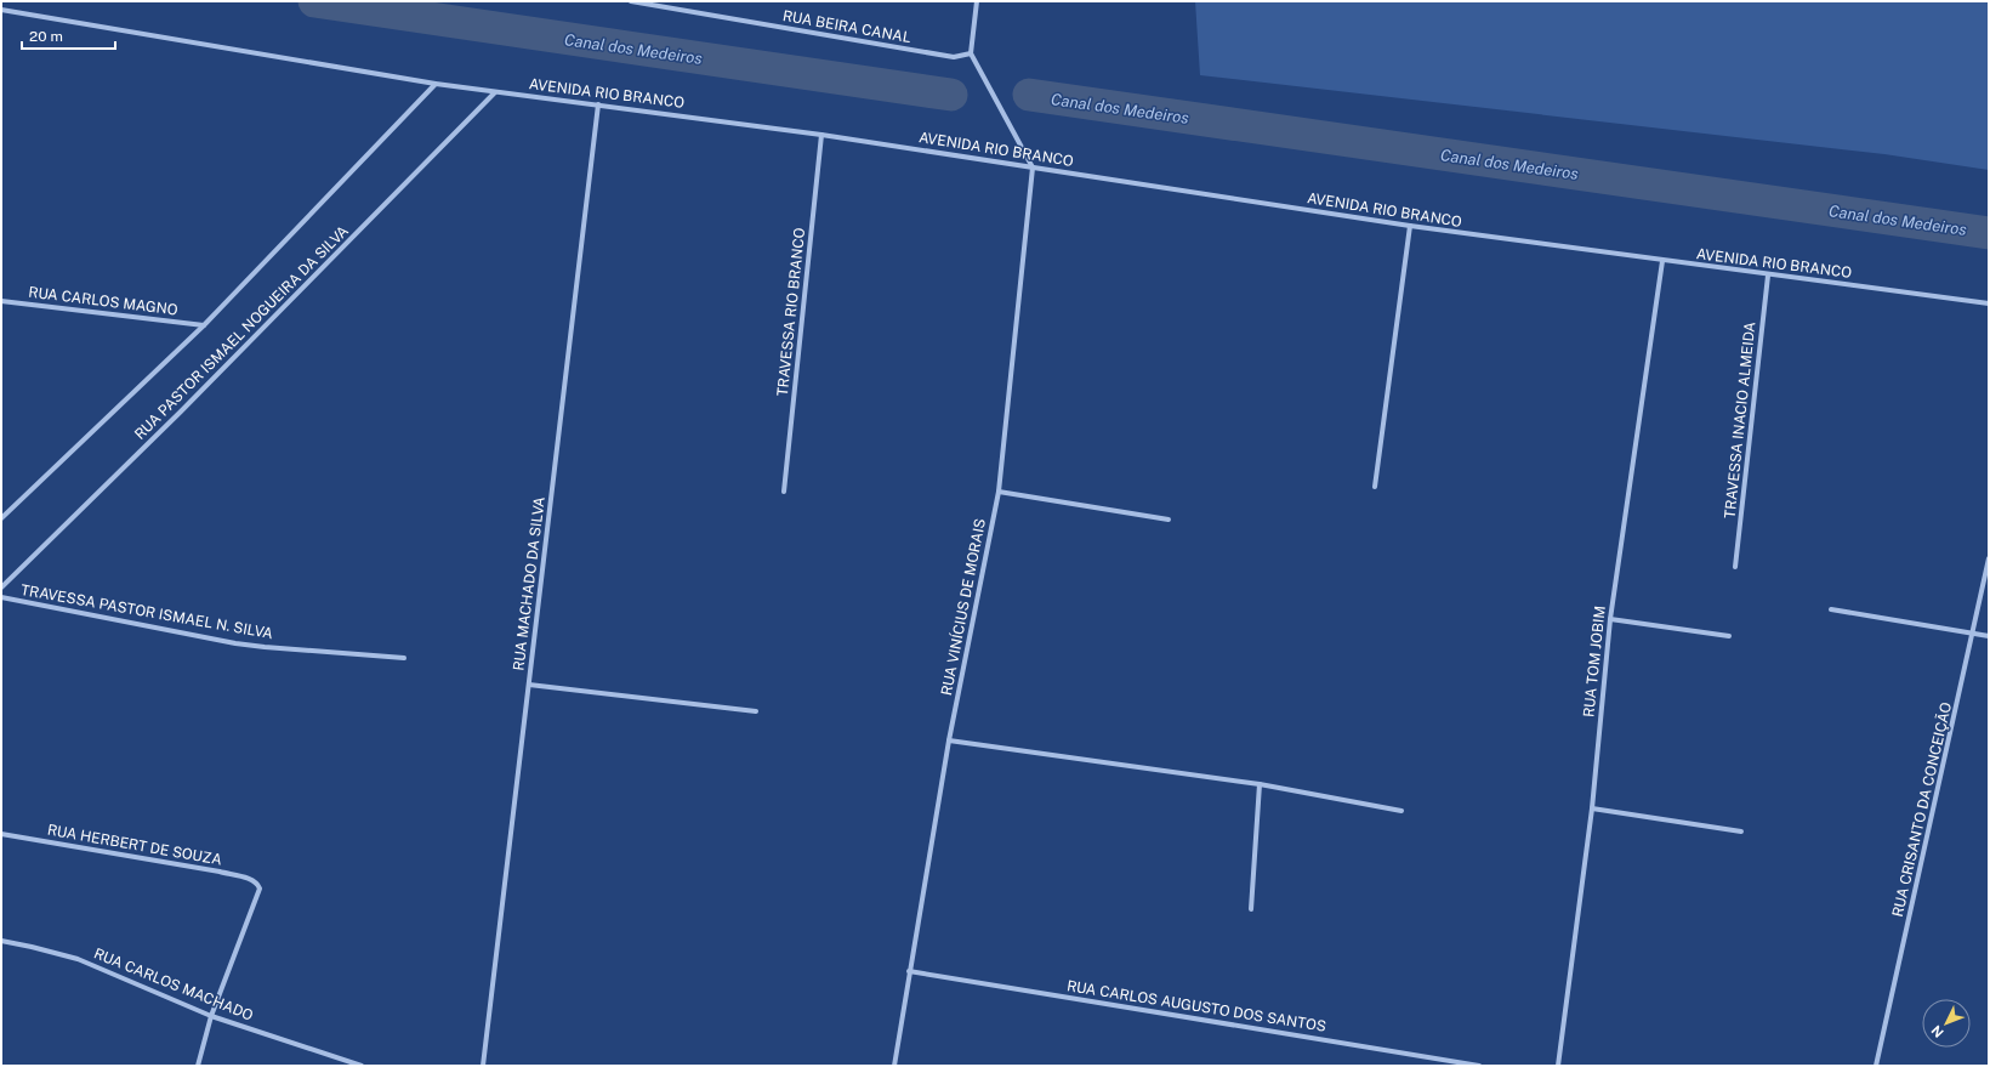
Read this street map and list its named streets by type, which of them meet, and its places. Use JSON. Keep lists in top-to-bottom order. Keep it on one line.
{"streets":{"street":["RUA BEIRA CANAL","AVENIDA RIO BRANCO","RUA CARLOS MAGNO","TRAVESSA RIO BRANCO","RUA PASTOR ISMAEL NOGUEIRA DA SILVA","TRAVESSA INACIO ALMEIDA","RUA MACHADO DA SILVA","RUA VINÍCIUS DE MORAIS","TRAVESSA PASTOR ISMAEL N. SILVA","RUA TOM JOBIM","RUA CRISANTO DA CONCEIÇÃO","RUA HERBERT DE SOUZA","RUA CARLOS MACHADO","RUA CARLOS AUGUSTO DOS SANTOS"]},"crossings":[["AVENIDA RIO BRANCO","TRAVESSA RIO BRANCO"],["AVENIDA RIO BRANCO","RUA PASTOR ISMAEL NOGUEIRA DA SILVA"],["AVENIDA RIO BRANCO","TRAVESSA INACIO ALMEIDA"],["AVENIDA RIO BRANCO","RUA MACHADO DA SILVA"],["AVENIDA RIO BRANCO","RUA VINÍCIUS DE MORAIS"],["AVENIDA RIO BRANCO","RUA TOM JOBIM"],["RUA VINÍCIUS DE MORAIS","RUA CARLOS AUGUSTO DOS SANTOS"],["RUA HERBERT DE SOUZA","RUA CARLOS MACHADO"]],"water":["Canal dos Medeiros"],"scale_bar":"20 m","north":"bottom left"}
